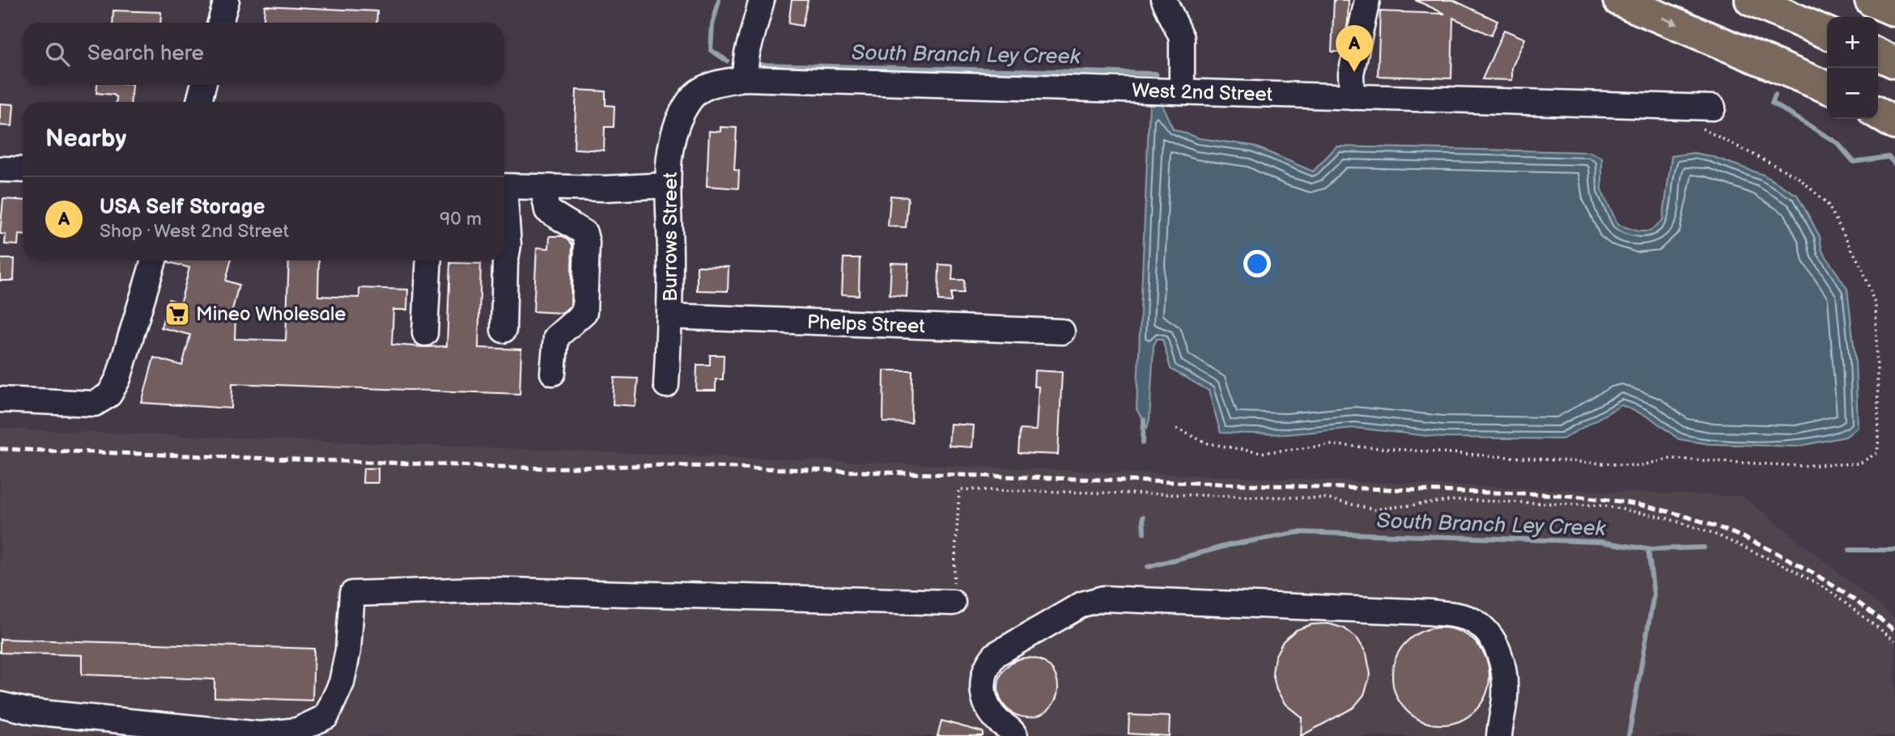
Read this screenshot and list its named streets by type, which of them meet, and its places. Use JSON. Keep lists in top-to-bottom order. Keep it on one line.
{"streets":{"street":["West 2nd Street","Burrows Street","Phelps Street"]},"crossings":[["West 2nd Street","Burrows Street"],["Burrows Street","Phelps Street"]],"water":["South Branch Ley Creek"],"places":{"supermarket":["Mineo Wholesale"]},"page":{"map_buttons":["+","−"],"search":"Search here","pins":"A","heading":"Nearby","list":[{"mark":"A","name":"USA Self Storage","note":"Shop · West 2nd Street","value":"90 m"}]}}
